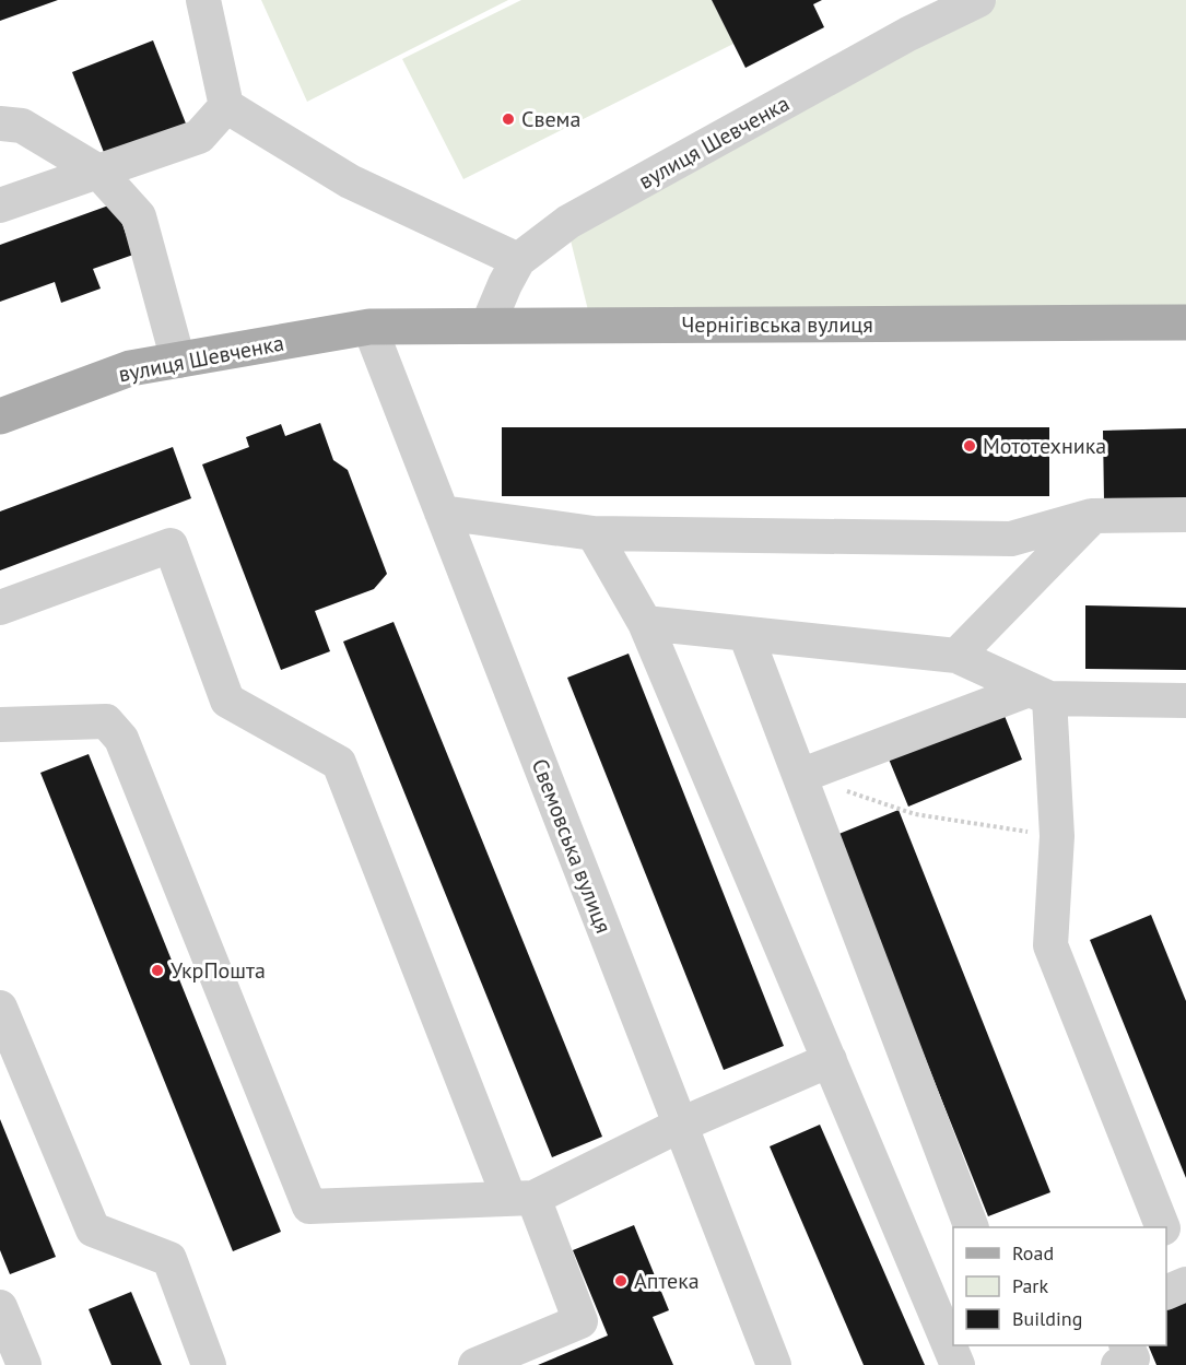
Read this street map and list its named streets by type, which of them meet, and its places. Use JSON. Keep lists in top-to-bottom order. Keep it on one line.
{"streets":{"main road":["вулиця Шевченка","Чернігівська вулиця"],"street":["Свемовська вулиця"]},"crossings":[["вулиця Шевченка","Чернігівська вулиця"],["вулиця Шевченка","Свемовська вулиця"],["Чернігівська вулиця","Свемовська вулиця"]],"places":["Свема","Мототехника","УкрПошта","Аптека"],"legend":["Road","Park","Building"]}
